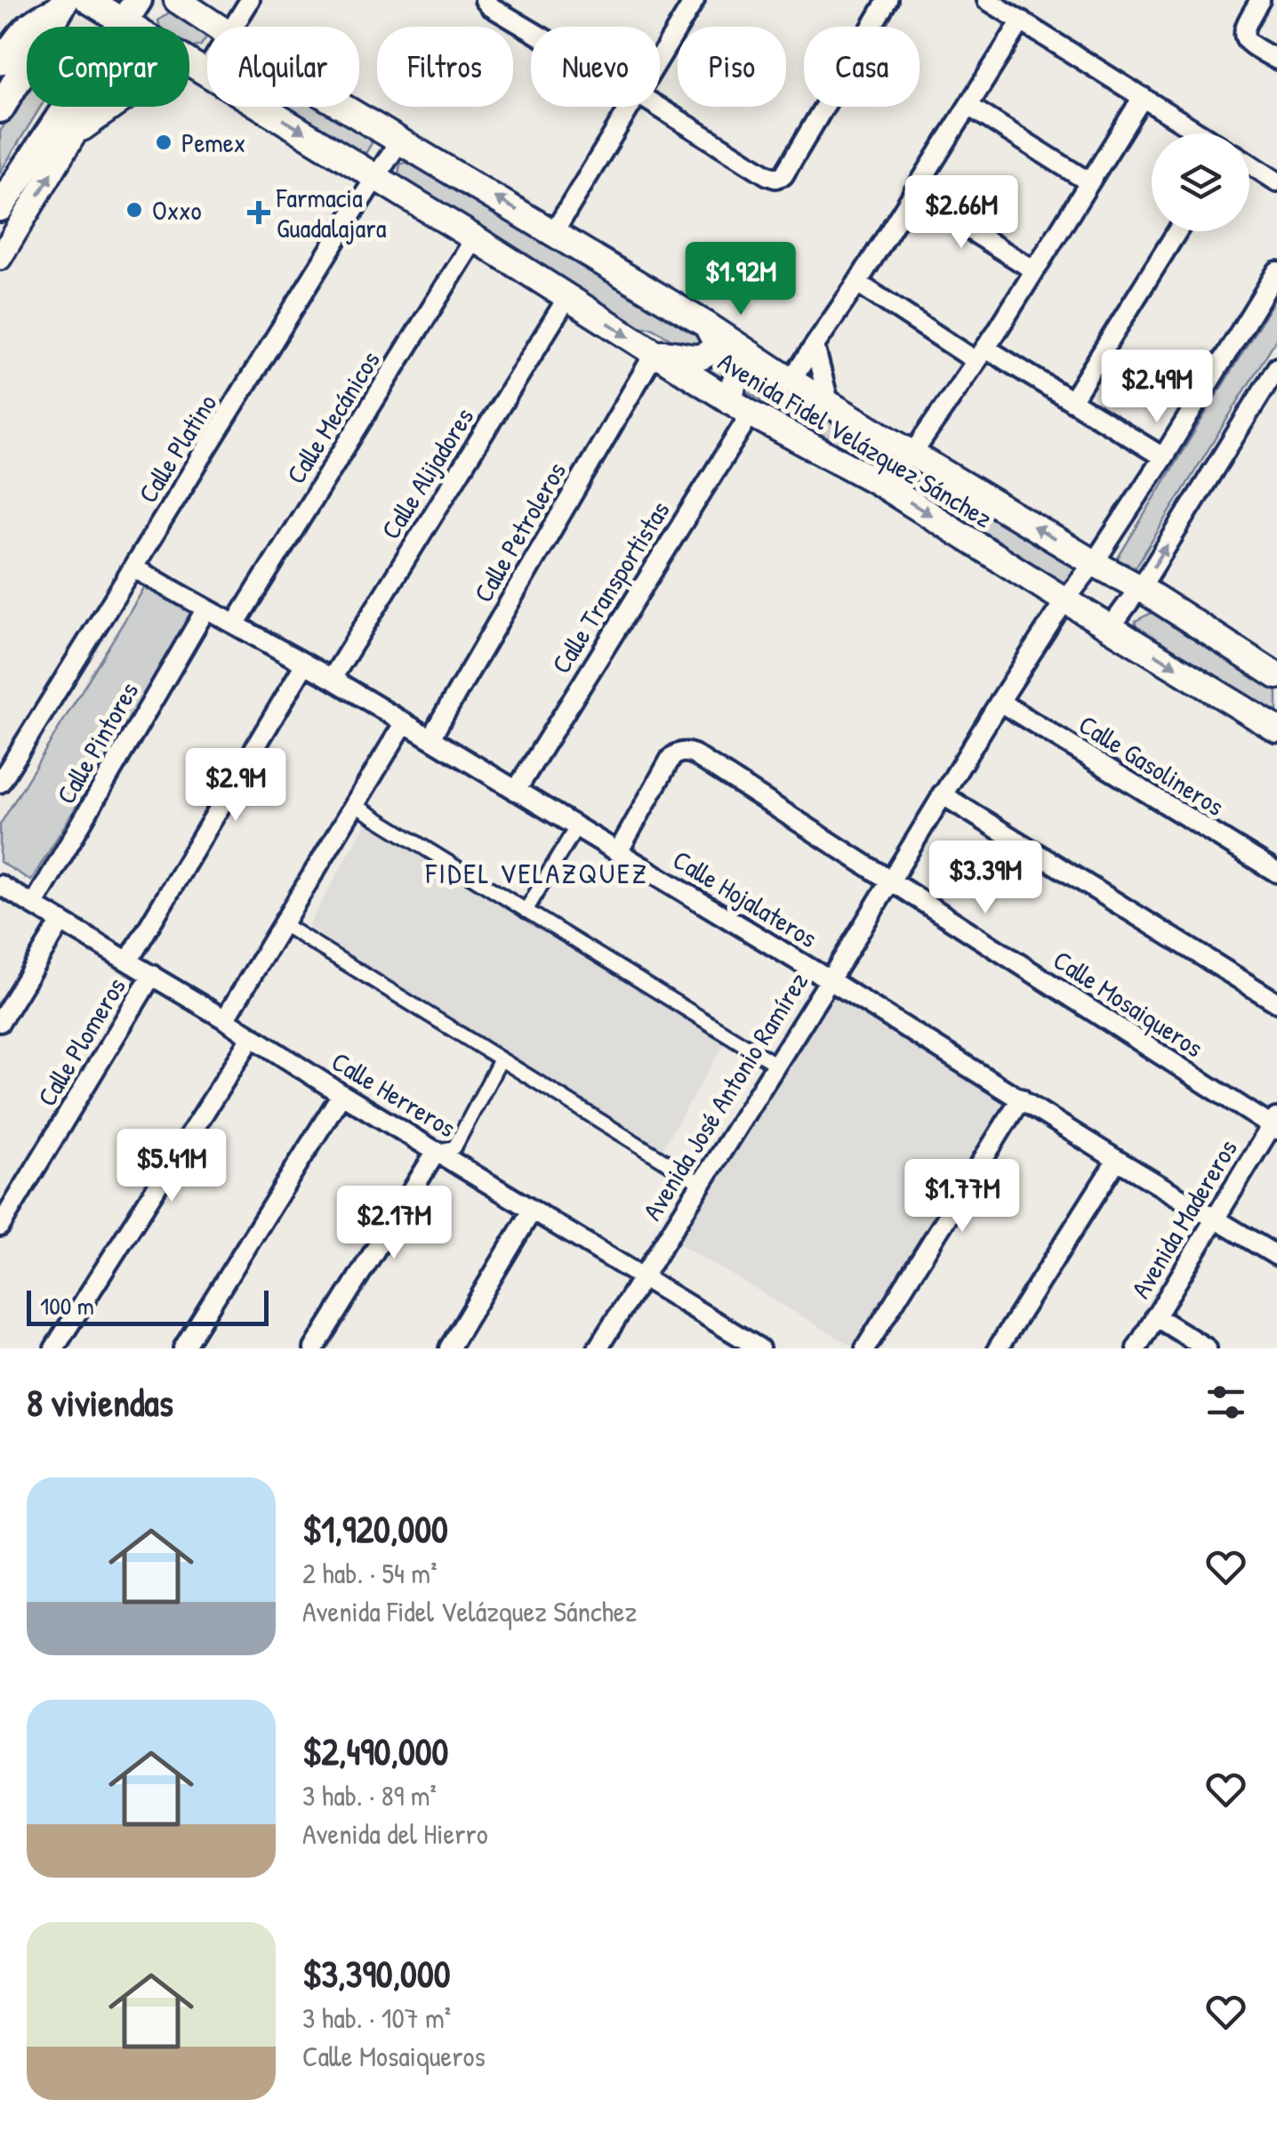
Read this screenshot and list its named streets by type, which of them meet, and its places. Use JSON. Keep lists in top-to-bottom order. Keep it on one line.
{"streets":{"main road":["Avenida Fidel Velázquez Sánchez"],"street":["Calle Mecánicos","Calle Platino","Calle Alijadores","Calle Petroleros","Calle Transportistas","Calle Pintores","Calle Gasolineros","Calle Hojalateros","Calle Mosaiqueros","Calle Plomeros","Calle Herreros","Avenida José Antonio Ramírez","Avenida Madereros"]},"crossings":[["Calle Mecánicos","Avenida Fidel Velázquez Sánchez"],["Calle Mecánicos","Calle Hojalateros"],["Avenida Fidel Velázquez Sánchez","Calle Platino"],["Avenida Fidel Velázquez Sánchez","Calle Alijadores"],["Avenida Fidel Velázquez Sánchez","Calle Petroleros"],["Avenida Fidel Velázquez Sánchez","Calle Transportistas"],["Avenida Fidel Velázquez Sánchez","Avenida José Antonio Ramírez"],["Calle Platino","Calle Hojalateros"],["Calle Alijadores","Calle Hojalateros"],["Calle Petroleros","Calle Hojalateros"],["Calle Transportistas","Calle Hojalateros"],["Calle Pintores","Calle Hojalateros"],["Calle Pintores","Calle Herreros"],["Calle Gasolineros","Avenida José Antonio Ramírez"],["Calle Hojalateros","Calle Mosaiqueros"],["Calle Hojalateros","Avenida José Antonio Ramírez"],["Calle Hojalateros","Avenida Madereros"],["Calle Mosaiqueros","Avenida José Antonio Ramírez"],["Calle Mosaiqueros","Avenida Madereros"],["Calle Plomeros","Calle Herreros"],["Calle Herreros","Avenida José Antonio Ramírez"]],"districts":["FIDEL VELAZQUEZ"],"places":{"other":["Pemex","Oxxo"],"health":["Farmacia Guadalajara"]},"scale_bar":"100 m","page":{"chip":["Comprar","Alquilar","Filtros","Nuevo","Piso","Casa"],"price":["$2.66M","$1.92M","$2.49M","$2.9M","$3.39M","$5.41M","$1.77M","$2.17M"],"scale":"100 m","heading":"8 viviendas","list":[{"name":"$1,920,000","note":"2 hab. · 54 m² · Avenida Fidel Velázquez Sánchez"},{"name":"$2,490,000","note":"3 hab. · 89 m² · Avenida del Hierro"},{"name":"$3,390,000","note":"3 hab. · 107 m² · Calle Mosaiqueros"}]}}
